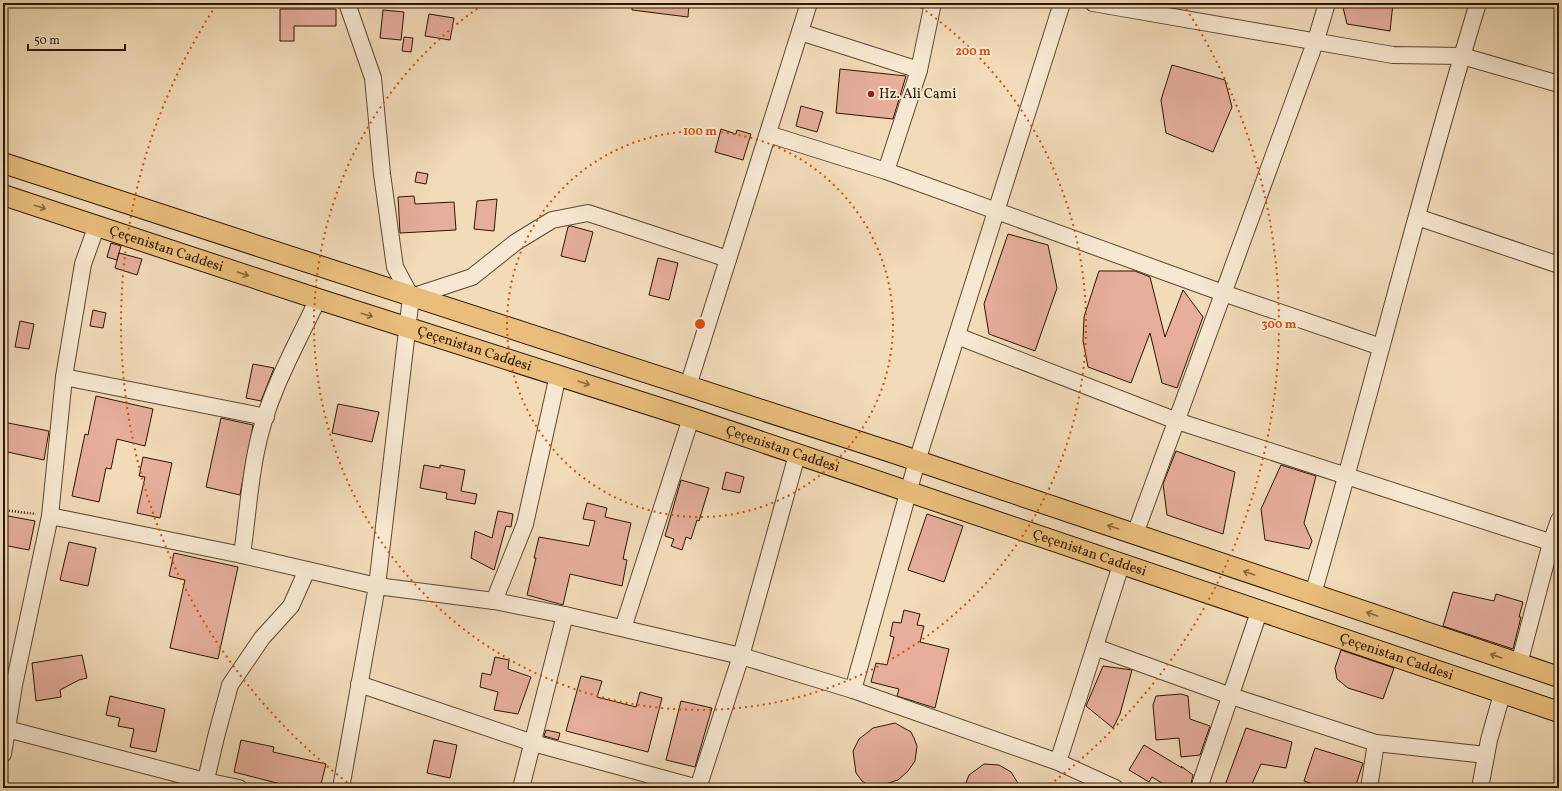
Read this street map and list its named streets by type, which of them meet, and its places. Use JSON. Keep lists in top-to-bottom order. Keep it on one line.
{"streets":{"main road":["Çeçenistan Caddesi"]},"places":["Hz. Ali Cami"],"scale_bar":"50 m","rings":["200 m","100 m","300 m"]}
